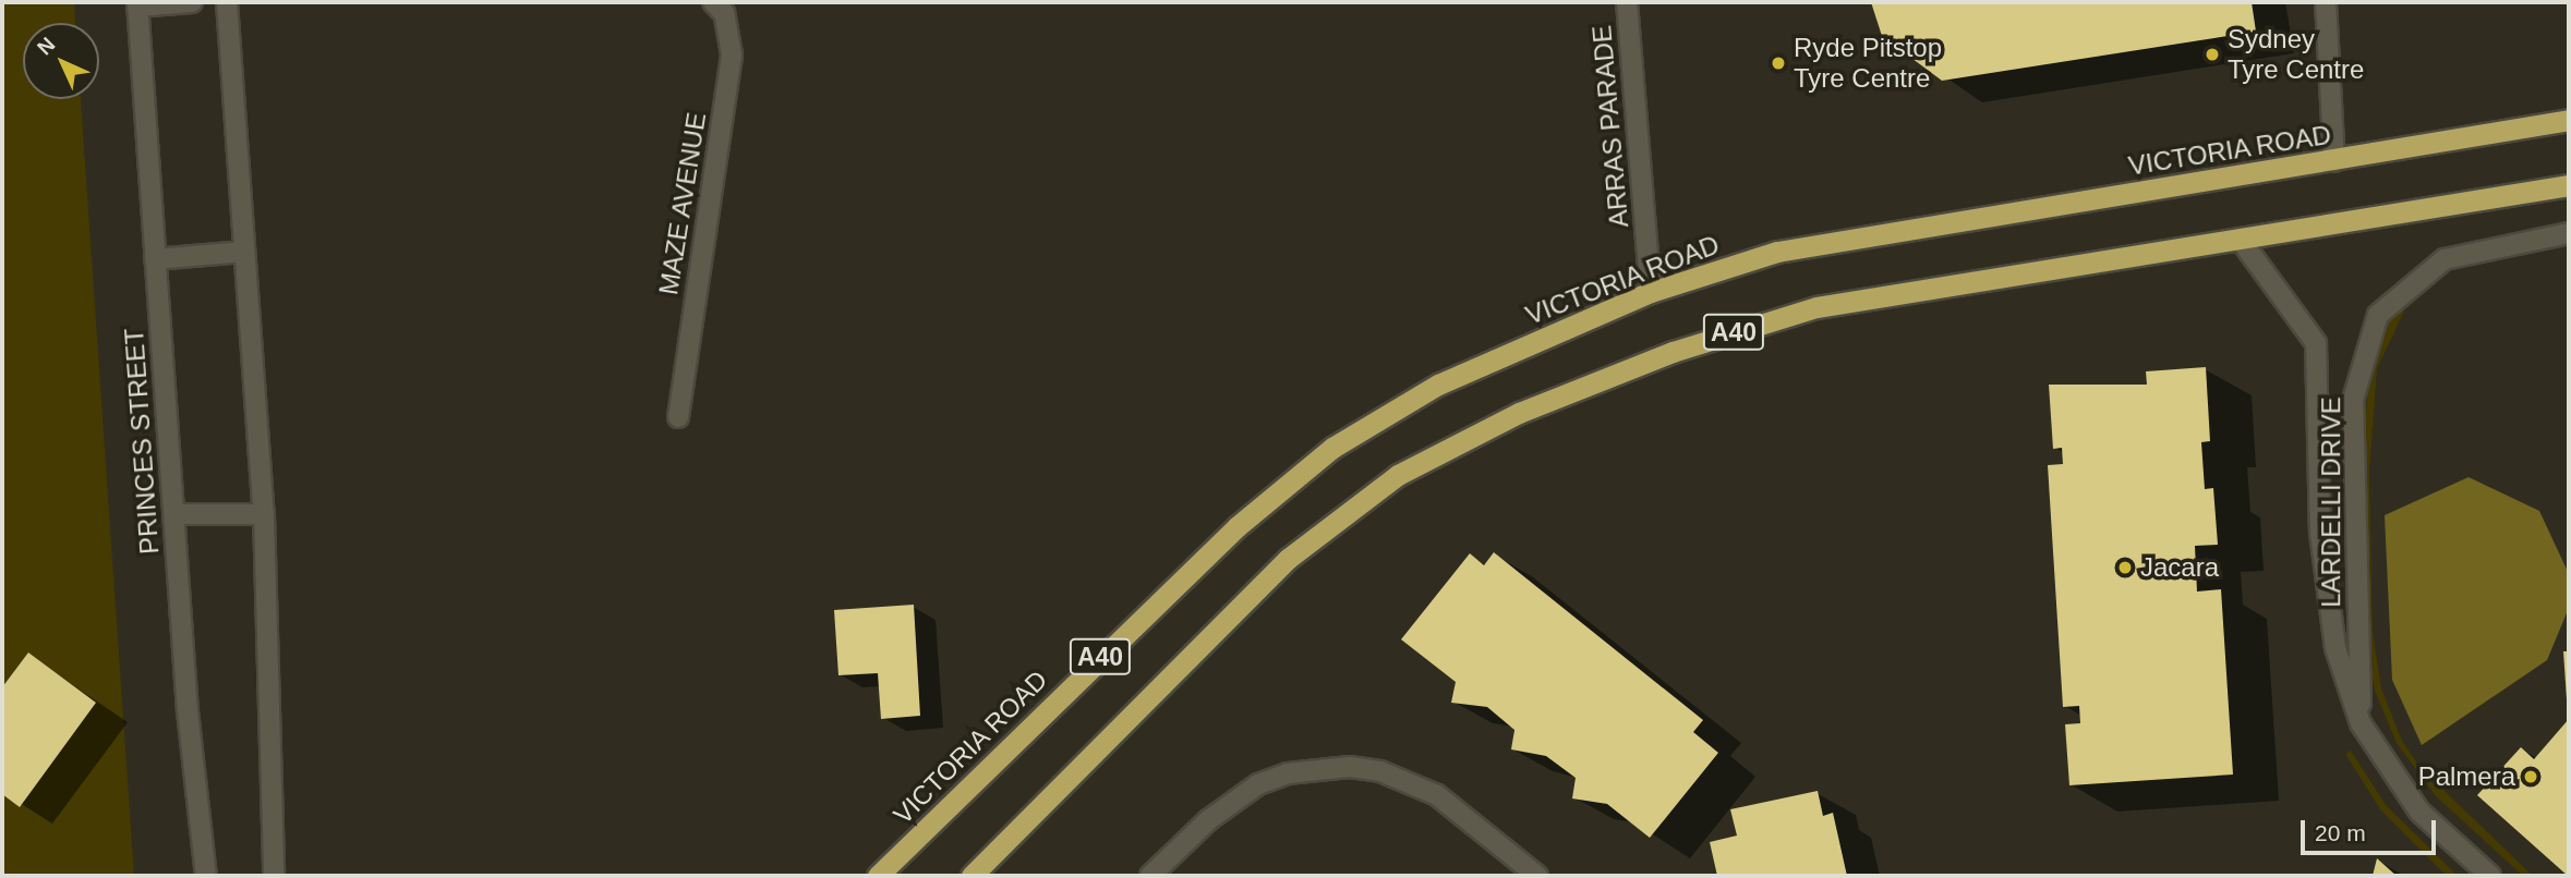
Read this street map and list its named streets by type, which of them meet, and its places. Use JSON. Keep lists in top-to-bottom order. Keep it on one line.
{"streets":{"highway":["VICTORIA ROAD","A40"],"street":["ARRAS PARADE","MAZE AVENUE","PRINCES STREET","LARDELLI DRIVE"]},"crossings":[["ARRAS PARADE","VICTORIA ROAD"],["A40","LARDELLI DRIVE"]],"places":["Sydney Tyre Centre","Ryde Pitstop Tyre Centre","Jacara","Palmera"],"scale_bar":"20 m","north":"top left"}
